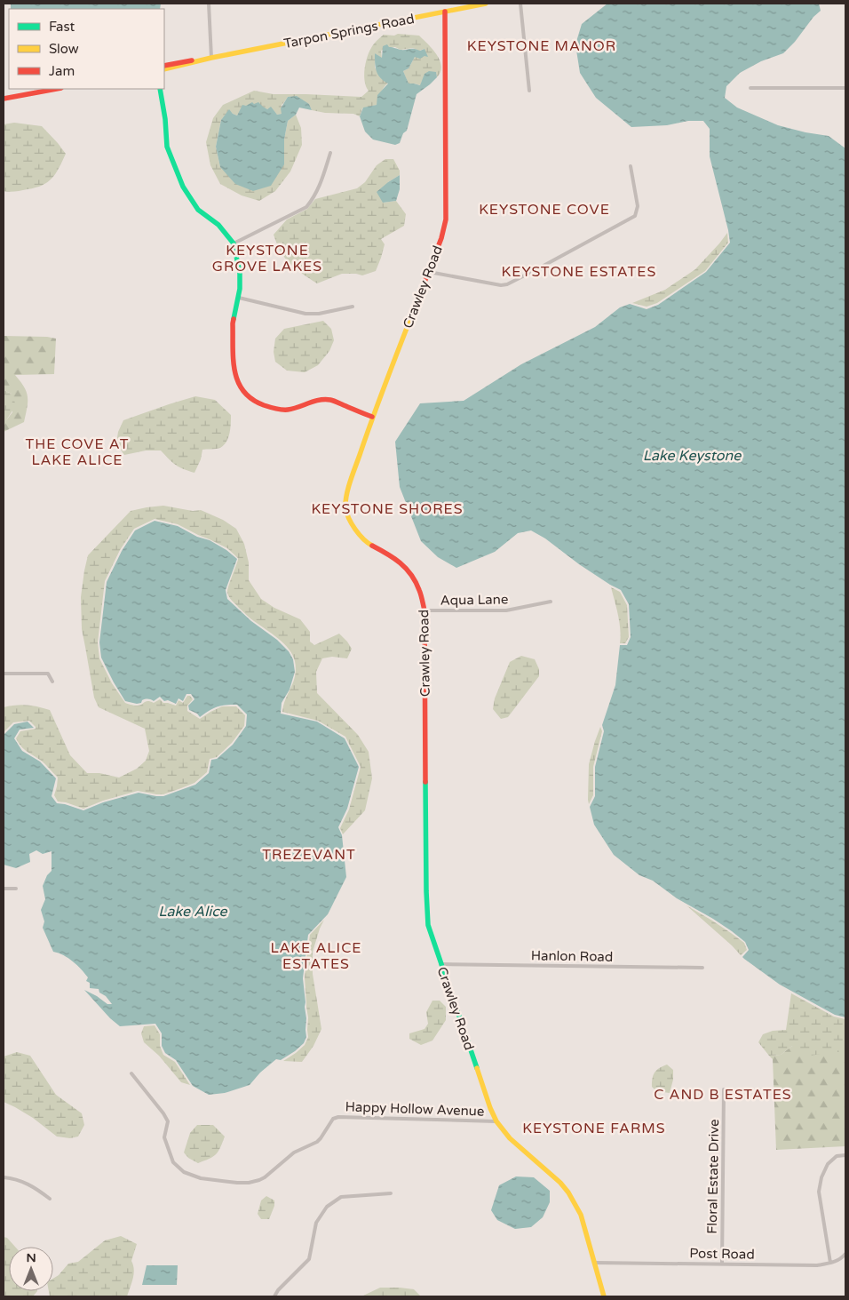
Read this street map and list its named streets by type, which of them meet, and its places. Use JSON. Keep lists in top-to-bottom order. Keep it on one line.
{"streets":{"street":["Tarpon Springs Road","Crawley Road","Aqua Lane","Hanlon Road","Happy Hollow Avenue","Floral Estate Drive","Post Road"]},"crossings":[["Tarpon Springs Road","Crawley Road"],["Crawley Road","Aqua Lane"],["Crawley Road","Hanlon Road"],["Crawley Road","Happy Hollow Avenue"],["Crawley Road","Post Road"],["Floral Estate Drive","Post Road"]],"districts":["KEYSTONE MANOR","KEYSTONE COVE","KEYSTONE GROVE LAKES","KEYSTONE ESTATES","THE COVE AT LAKE ALICE","KEYSTONE SHORES","TREZEVANT","LAKE ALICE ESTATES","C AND B ESTATES","KEYSTONE FARMS"],"water":["Lake Keystone","Lake Alice"],"legend":["Fast","Slow","Jam"],"north":"top"}
